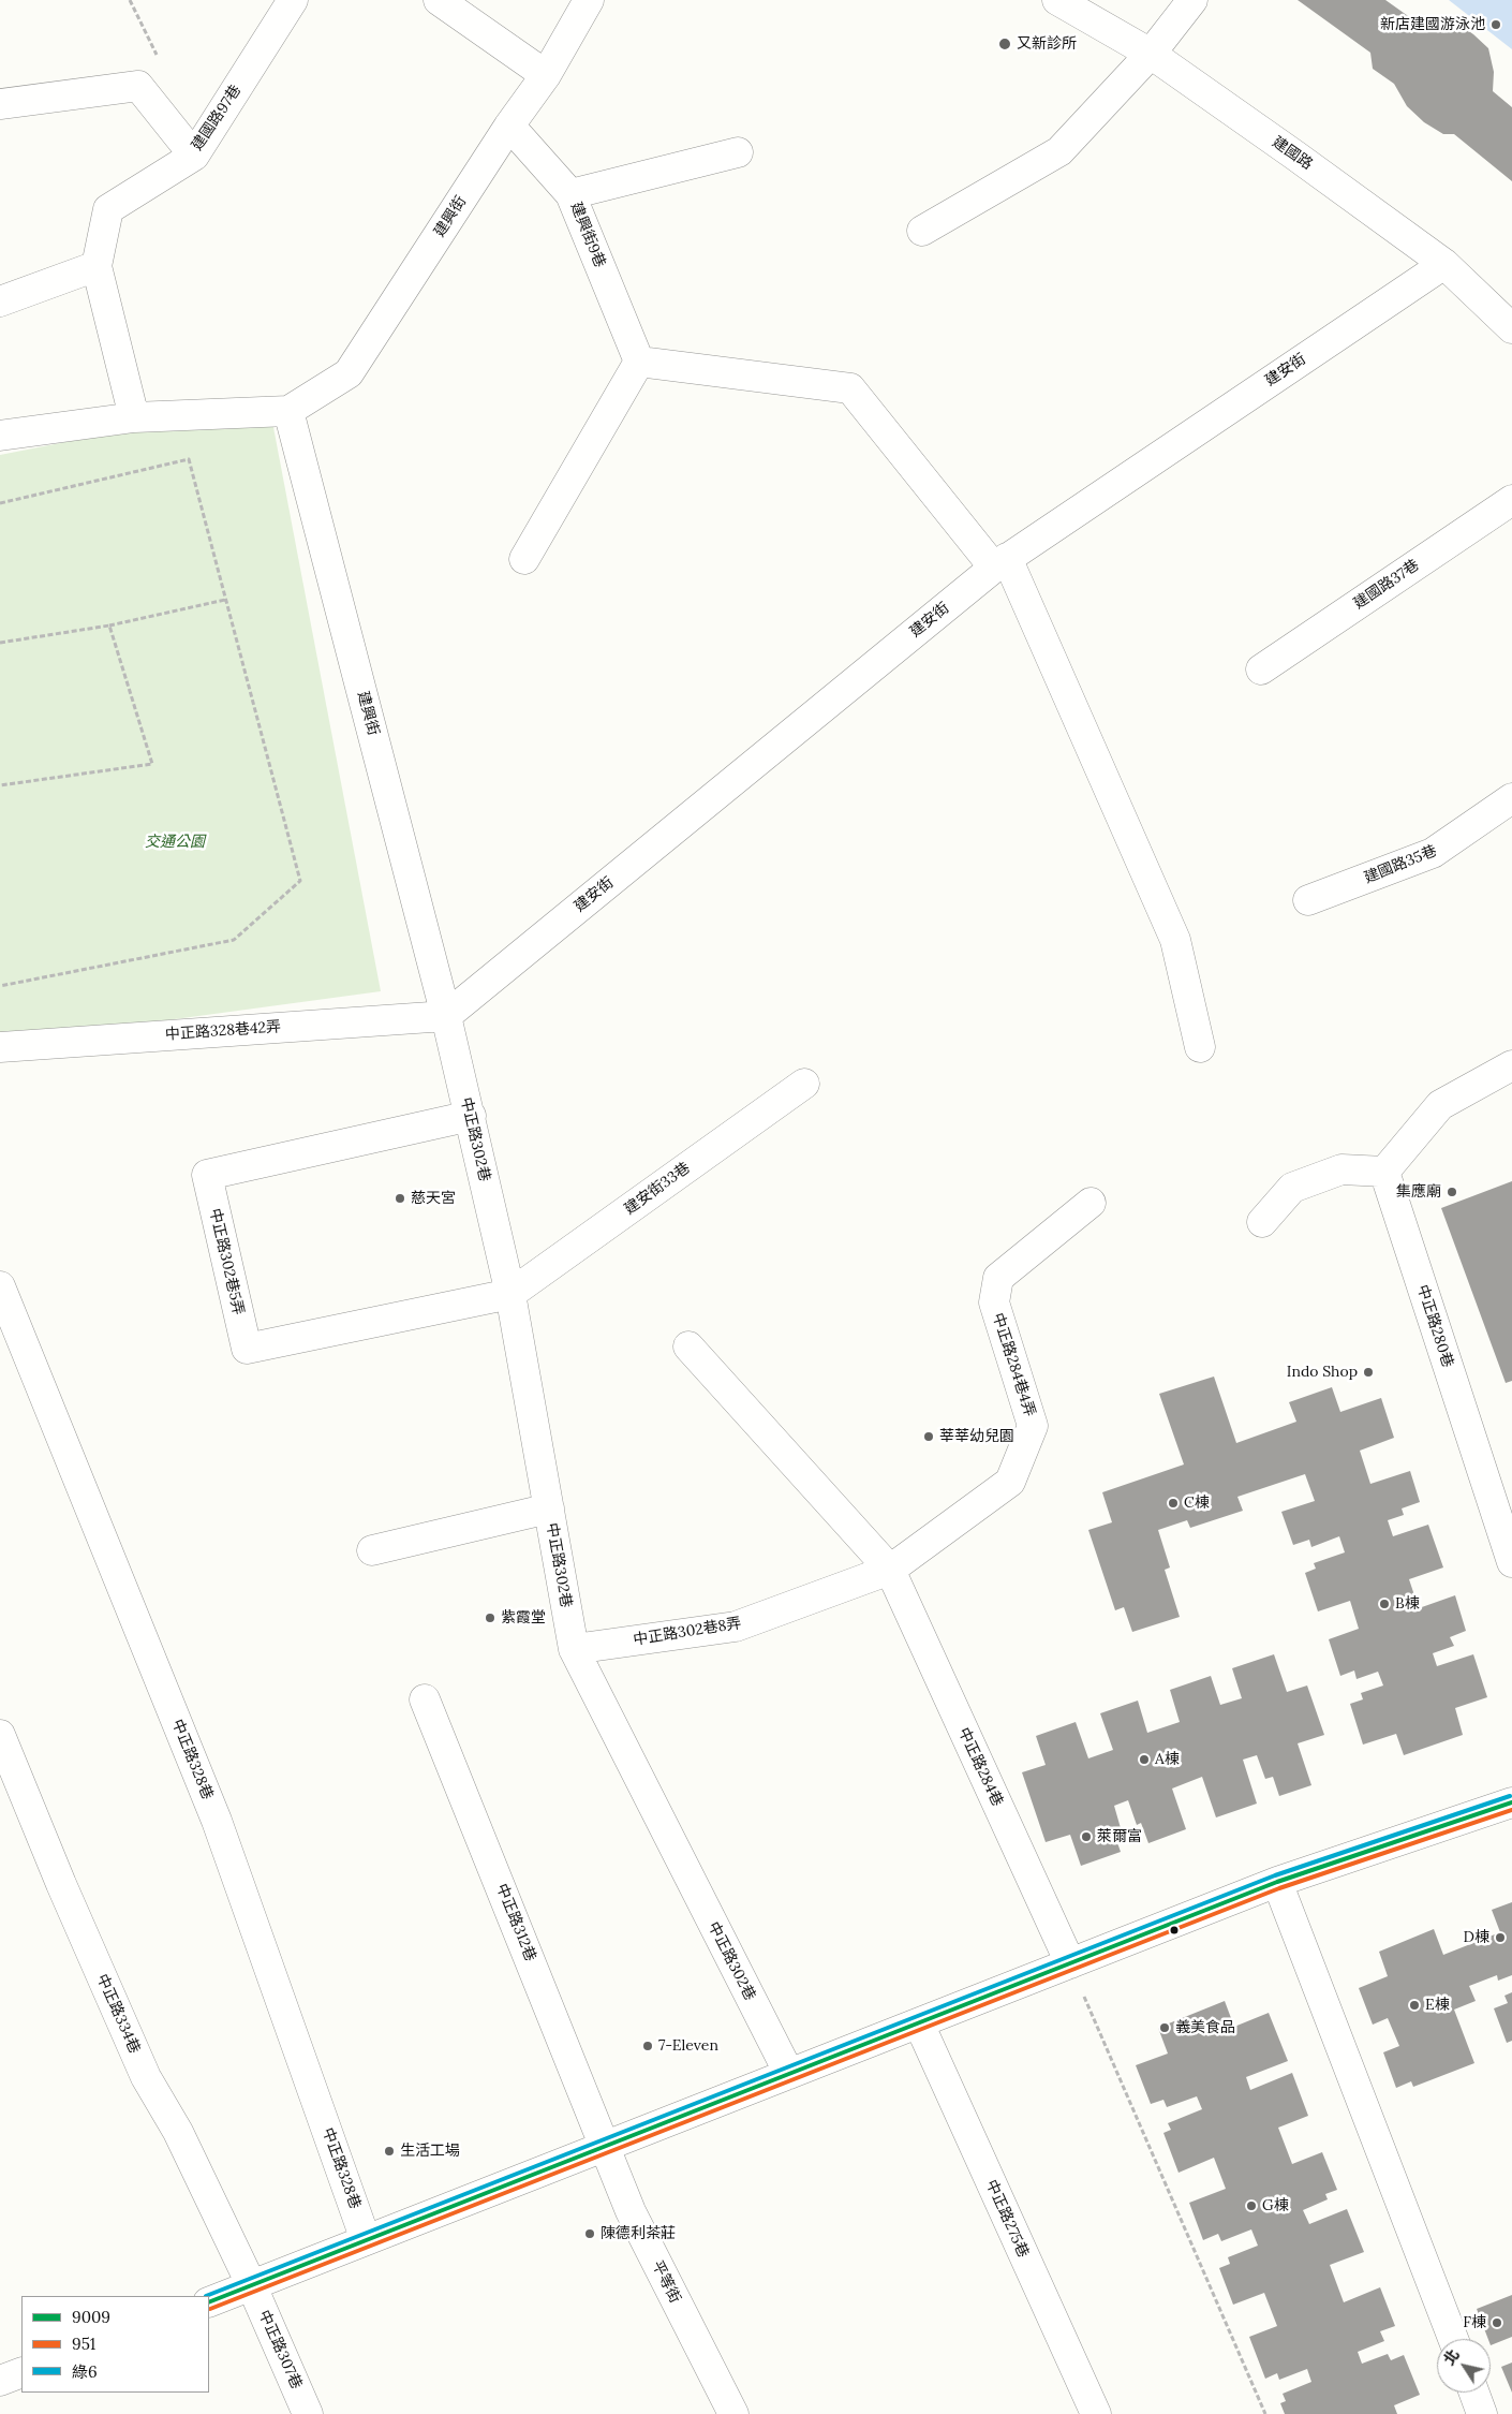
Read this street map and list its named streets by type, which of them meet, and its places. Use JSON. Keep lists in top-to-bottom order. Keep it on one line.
{"streets":{"street":["建國路97巷","建國路","建興街","建興街9巷","建安街","建國路37巷","建國路35巷","中正路328巷42弄","中正路302巷","建安街33巷","中正路302巷5弄","中正路280巷","中正路284巷4弄","中正路302巷8弄","中正路328巷","中正路284巷","中正路312巷","中正路334巷","中正路275巷","平等街","中正路307巷"]},"crossings":[["建國路","建安街"],["建興街","建興街9巷"],["建興街","建安街"],["建興街","中正路328巷42弄"],["建興街","中正路302巷"],["建安街","中正路328巷42弄"],["建安街","中正路302巷"],["中正路328巷42弄","中正路302巷"],["中正路302巷","建安街33巷"],["中正路302巷","中正路302巷5弄"],["中正路302巷","中正路302巷8弄"],["建安街33巷","中正路302巷5弄"],["中正路284巷4弄","中正路302巷8弄"],["中正路284巷4弄","中正路284巷"],["中正路302巷8弄","中正路284巷"],["中正路312巷","平等街"],["中正路334巷","中正路307巷"]],"parks":["交通公園"],"places":["新店建國游泳池","又新診所","集應廟","慈天宮","Indo Shop","莘莘幼兒園","C棟","B棟","紫霞堂","A棟","萊爾富","D棟","E棟","義美食品","7-Eleven","生活工場","G棟","陳德利茶莊","F棟"],"lines":["transit line 綠6","transit line 9009","transit line 951"],"legend":["9009","951","綠6"],"north":"top left"}
